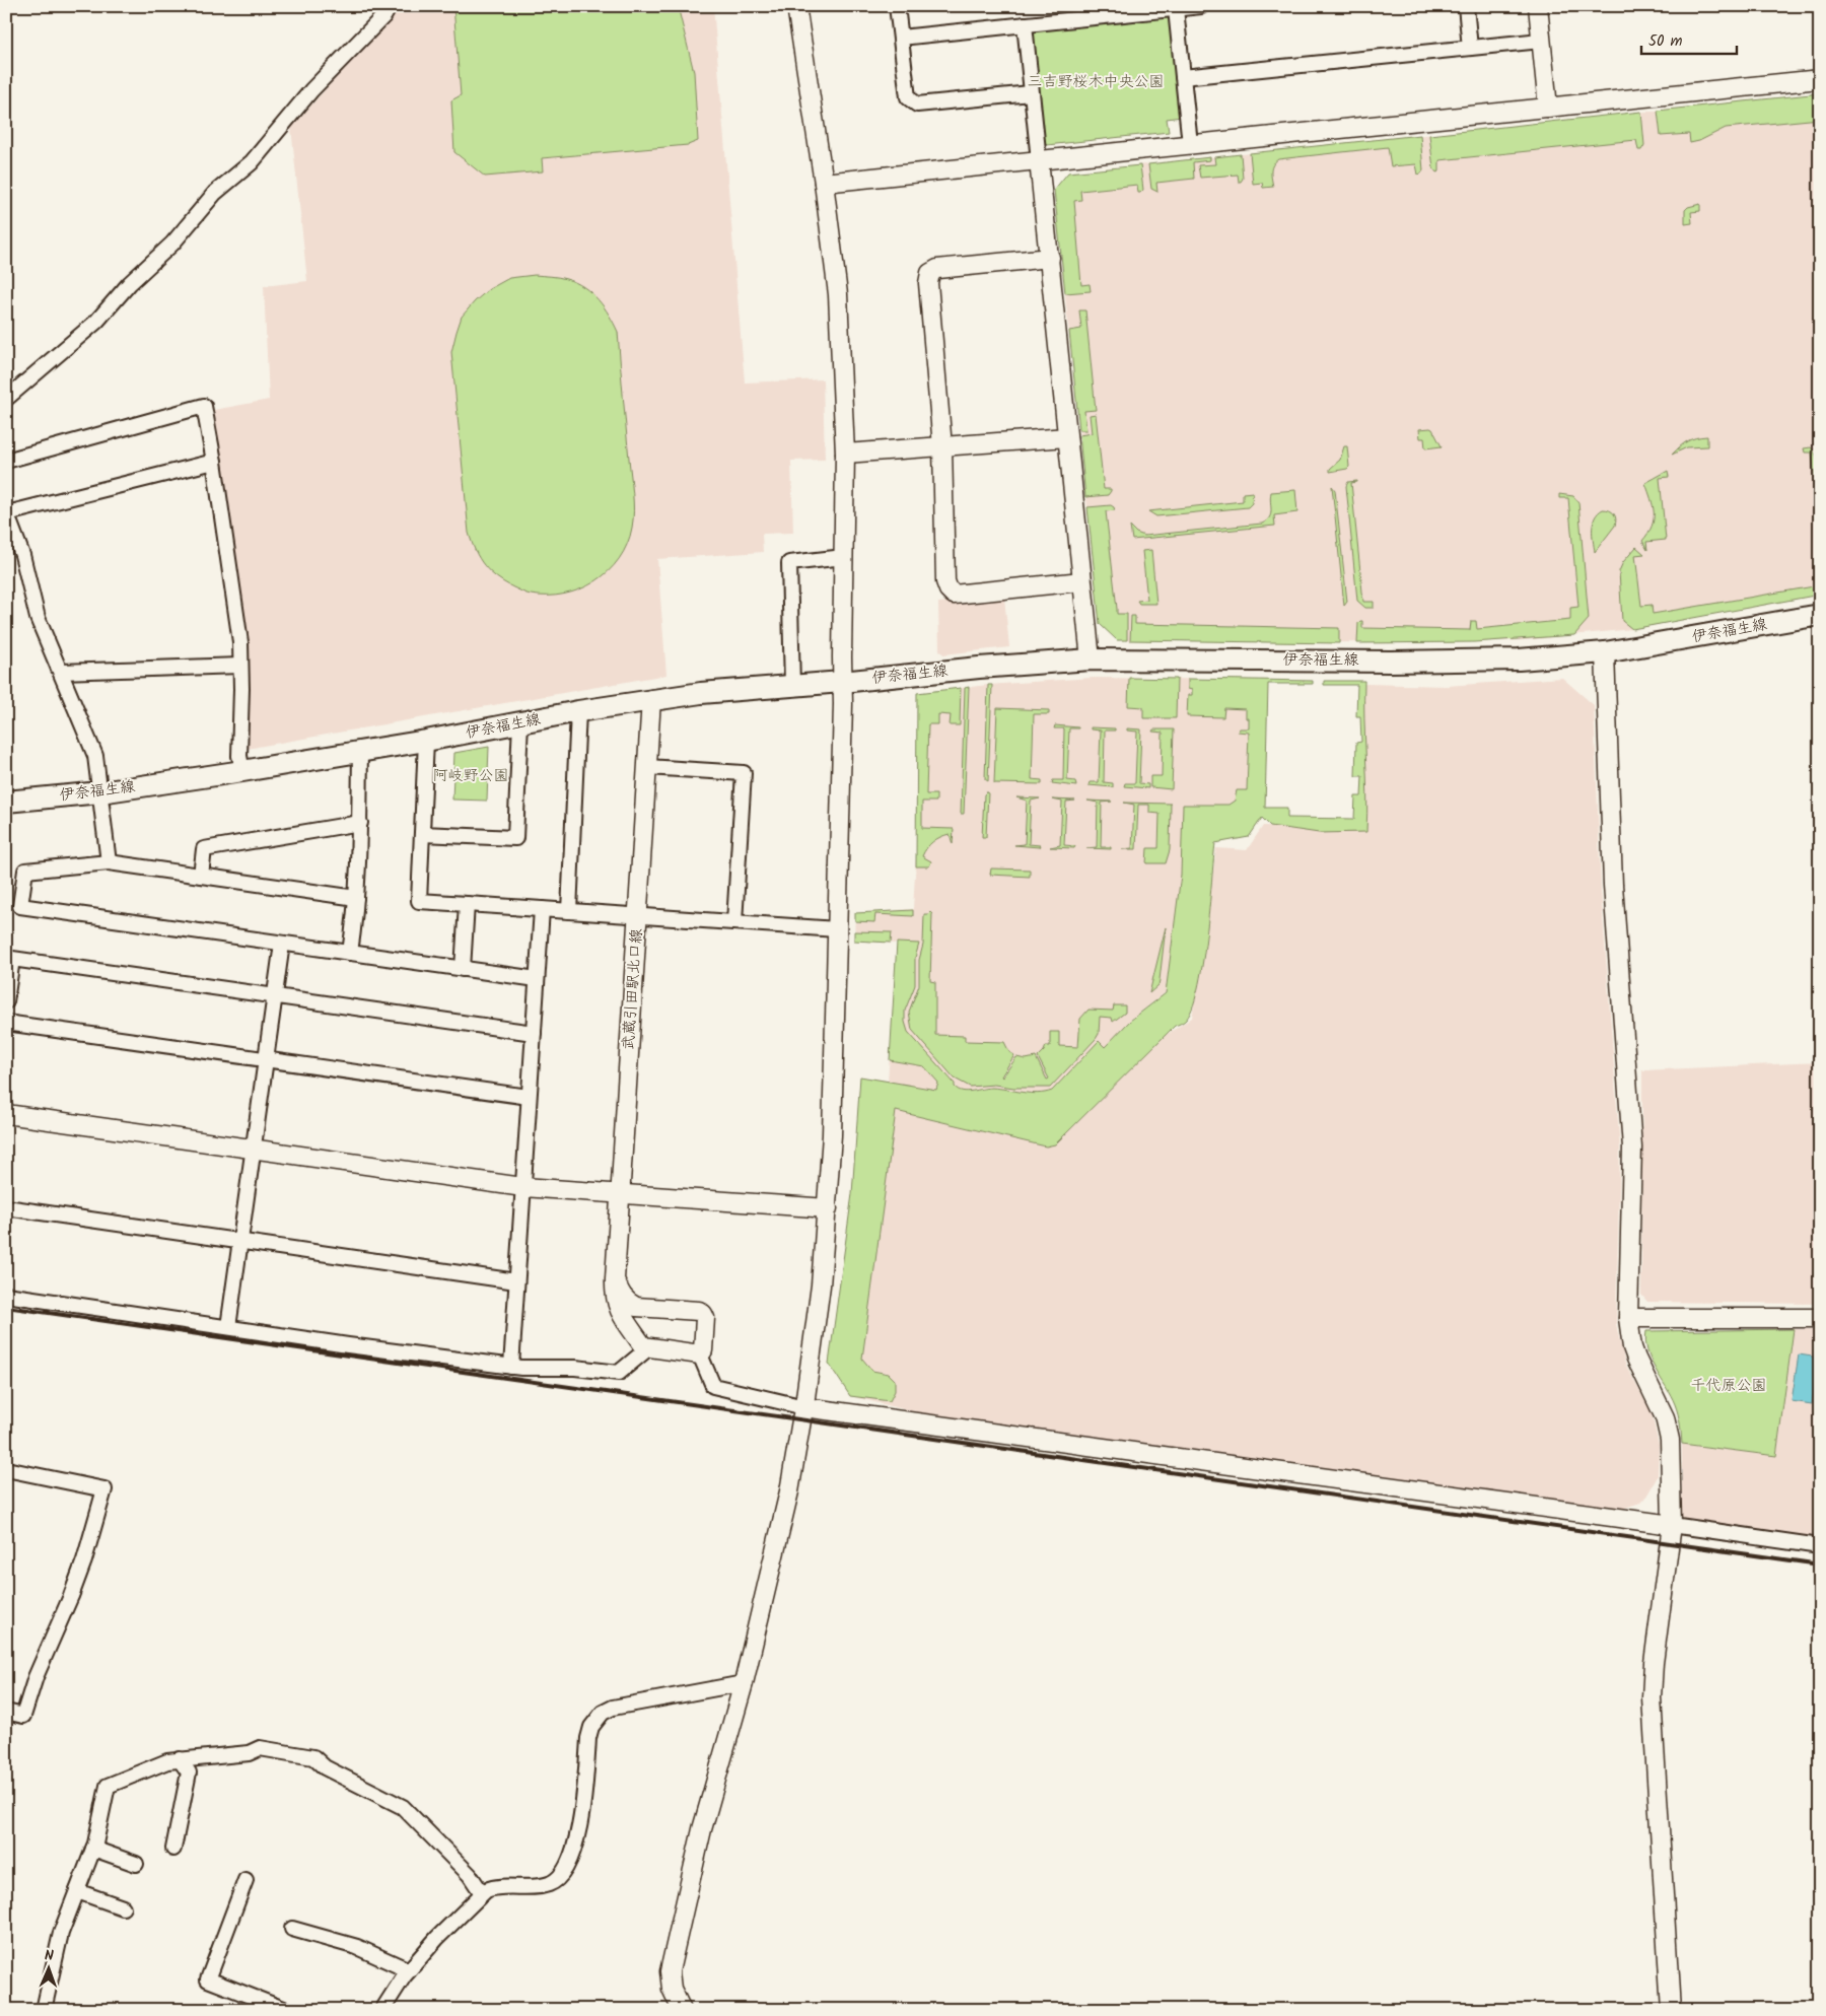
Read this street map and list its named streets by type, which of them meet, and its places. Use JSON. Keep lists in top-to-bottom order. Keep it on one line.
{"streets":{"main road":["伊奈福生線"],"street":["武蔵引田駅北口線"]},"crossings":[["伊奈福生線","武蔵引田駅北口線"]],"parks":["三吉野桜木中央公園","阿岐野公園","千代原公園"],"scale_bar":"50 m","north":"top"}
